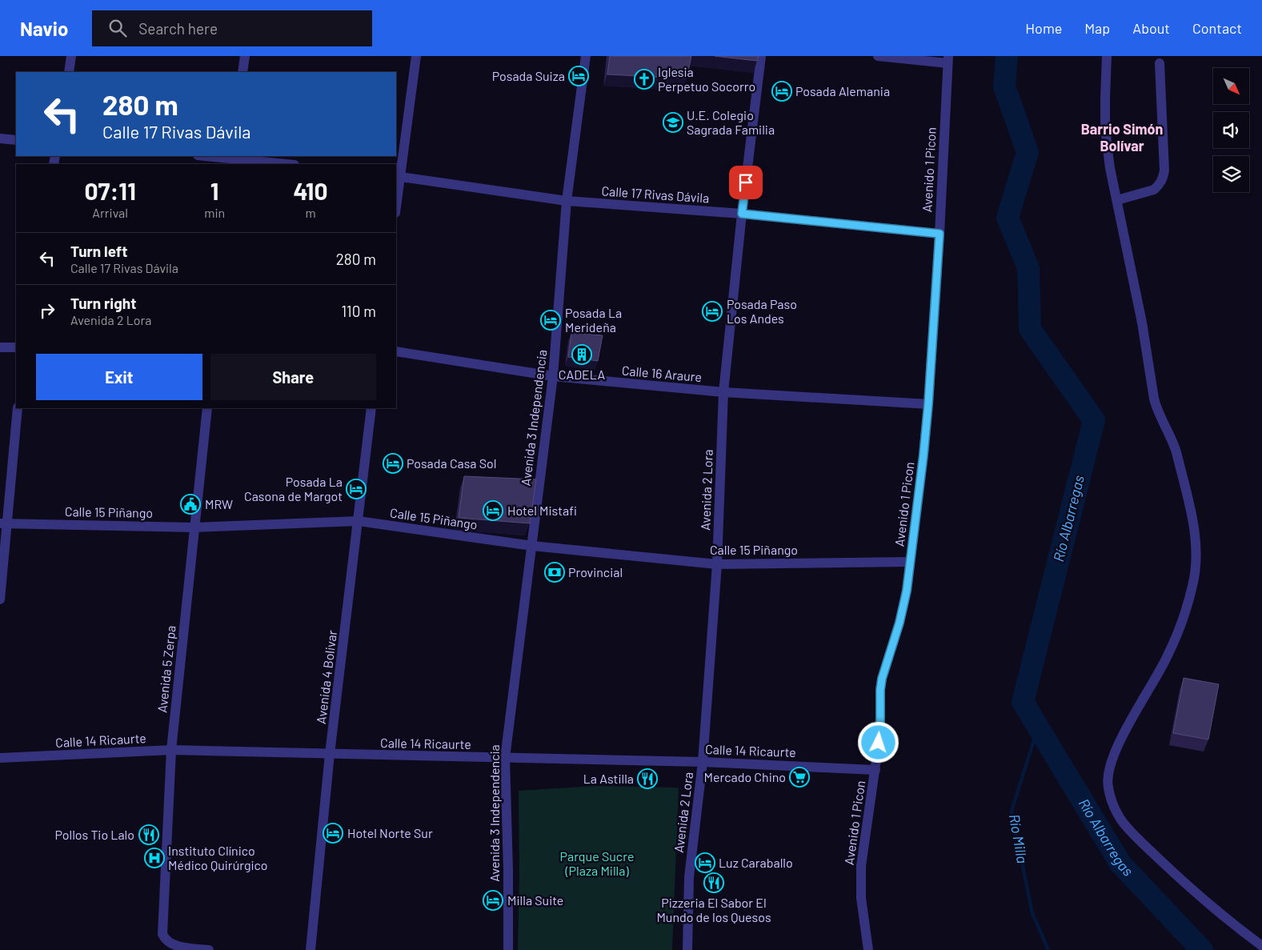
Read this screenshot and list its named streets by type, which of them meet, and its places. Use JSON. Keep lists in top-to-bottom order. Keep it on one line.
{"streets":{"street":["Avenido 1 Picon","Calle 17 Rivas Dávila","Calle 16 Araure","Avenida 3 Independencia","Avenida 2 Lora","Calle 15 Piñango","Avenida 5 Zerpa","Avenida 4 Bolivar","Calle 14 Ricaurte"]},"crossings":[["Avenido 1 Picon","Calle 17 Rivas Dávila"],["Avenido 1 Picon","Calle 16 Araure"],["Avenido 1 Picon","Calle 15 Piñango"],["Avenido 1 Picon","Calle 14 Ricaurte"],["Calle 17 Rivas Dávila","Avenida 3 Independencia"],["Calle 17 Rivas Dávila","Avenida 2 Lora"],["Calle 16 Araure","Avenida 3 Independencia"],["Calle 16 Araure","Avenida 2 Lora"],["Avenida 3 Independencia","Calle 15 Piñango"],["Avenida 3 Independencia","Calle 14 Ricaurte"],["Avenida 2 Lora","Calle 15 Piñango"],["Avenida 2 Lora","Calle 14 Ricaurte"],["Calle 15 Piñango","Avenida 5 Zerpa"],["Calle 15 Piñango","Avenida 4 Bolivar"],["Avenida 5 Zerpa","Calle 14 Ricaurte"],["Avenida 4 Bolivar","Calle 14 Ricaurte"]],"districts":["Barrio Simón Bolívar"],"water":["Río Albarregas","Río Milla"],"parks":["Parque Sucre (Plaza Milla)"],"places":{"hotel":["Posada Suiza","Posada Alemania","Posada Paso Los Andes","Posada La Merideña","Posada Casa Sol","Posada La Casona de Margot","Hotel Mistafi","Hotel Norte Sur","Luz Caraballo","Milla Suite"],"church":["Iglesia Perpetuo Socorro"],"school or university":["U.E. Colegio Sagrada Familia"],"building":["CADELA"],"public building":["MRW"],"bank":["Provincial"],"supermarket":["Mercado Chino"],"restaurant":["La Astilla","Pollos Tio Lalo","Pizzeria El Sabor El Mundo de los Quesos"],"hospital":["Instituto Clínico Médico Quirúrgico"]},"north":"bottom right","page":{"header":"Navio","search":"Search here","nav":["Home","Map","About","Contact"],"turn":["280 m","Calle 17 Rivas Dávila"],"eta":["07:11","Arrival","1","min","410","m"],"list":[{"name":"Turn left","note":"Calle 17 Rivas Dávila","value":"280 m"},{"name":"Turn right","note":"Avenida 2 Lora","value":"110 m"}],"buttons":["Exit","Share"]}}
